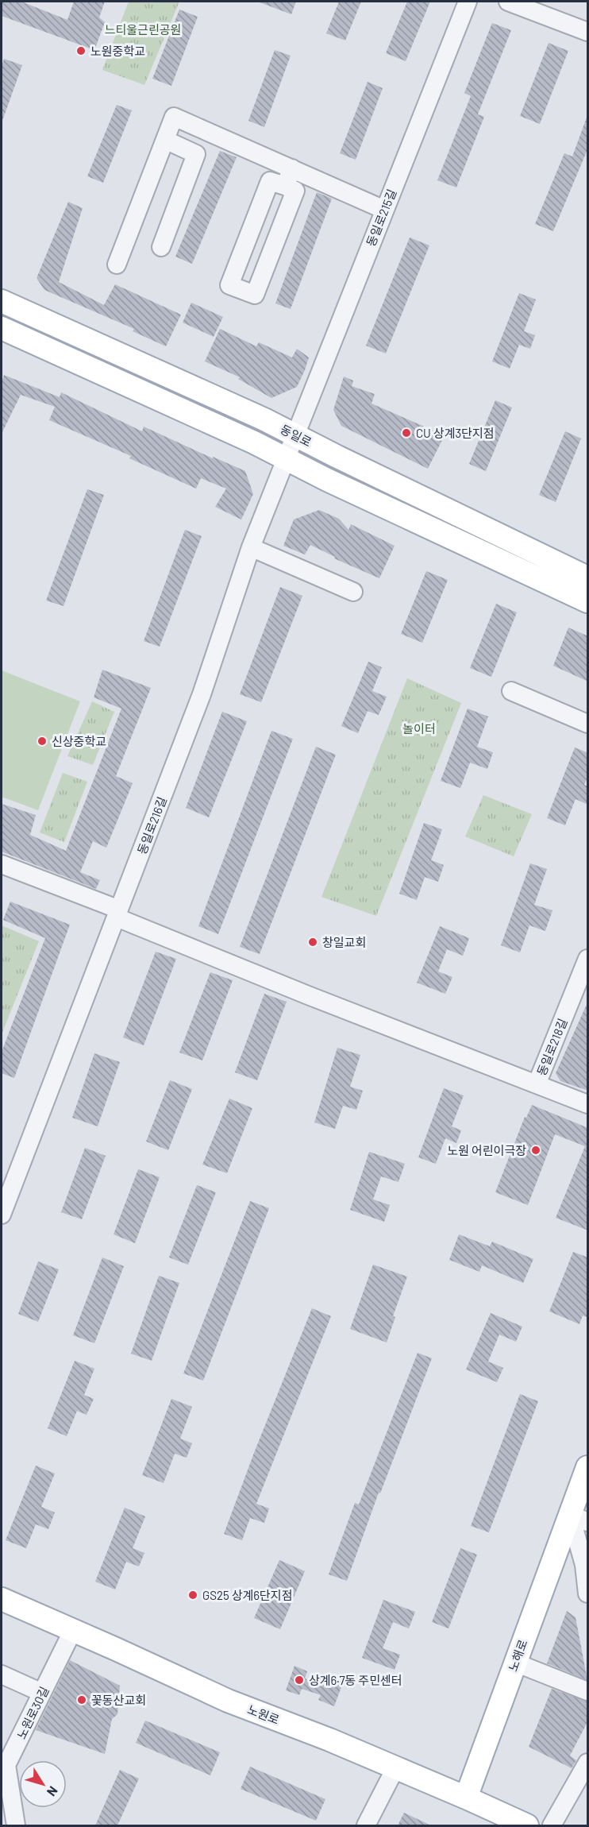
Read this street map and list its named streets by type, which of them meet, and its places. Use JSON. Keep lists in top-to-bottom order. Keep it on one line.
{"streets":{"main road":["동일로","노해로","노원로"],"street":["동일로215길","동일로216길","동일로218길","노원로30길"]},"crossings":[["동일로215길","동일로"],["동일로215길","동일로216길"],["동일로","동일로216길"],["노해로","노원로"],["노원로30길","노원로"]],"parks":["느티울근린공원","놀이터"],"places":["노원중학교","CU 상계3단지점","신상중학교","창일교회","노원 어린이극장","GS25 상계6단지점","상계6·7동 주민센터","꽃동산교회"],"north":"bottom right"}
